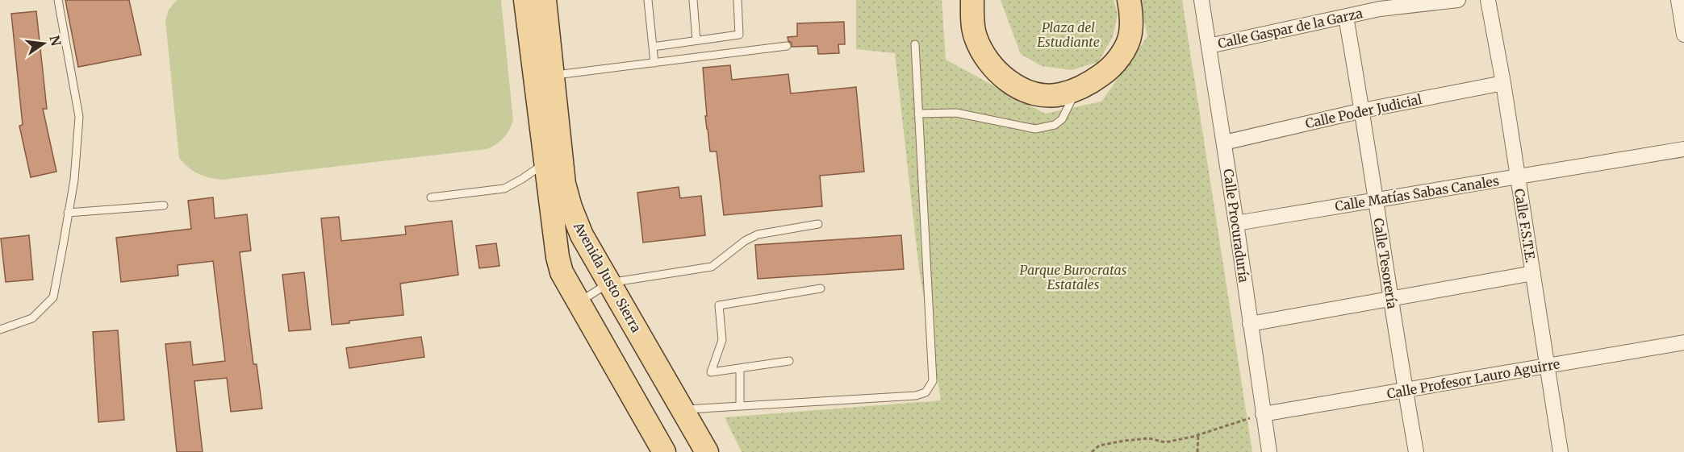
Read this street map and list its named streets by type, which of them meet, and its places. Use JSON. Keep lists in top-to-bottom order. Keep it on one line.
{"streets":{"main road":["Avenida Justo Sierra"],"street":["Calle Gaspar de la Garza","Calle Poder Judicial","Calle Matías Sabas Canales","Calle Procuraduría","Calle F.S.T.E.","Calle Tesorería","Calle Profesor Lauro Aguirre"]},"crossings":[["Calle Gaspar de la Garza","Calle Procuraduría"],["Calle Gaspar de la Garza","Calle Tesorería"],["Calle Poder Judicial","Calle Procuraduría"],["Calle Poder Judicial","Calle F.S.T.E."],["Calle Poder Judicial","Calle Tesorería"],["Calle Matías Sabas Canales","Calle Procuraduría"],["Calle Matías Sabas Canales","Calle F.S.T.E."],["Calle Matías Sabas Canales","Calle Tesorería"],["Calle Procuraduría","Calle Profesor Lauro Aguirre"],["Calle F.S.T.E.","Calle Profesor Lauro Aguirre"],["Calle Tesorería","Calle Profesor Lauro Aguirre"]],"parks":["Plaza del Estudiante","Parque Burocratas Estatales"],"north":"right"}
